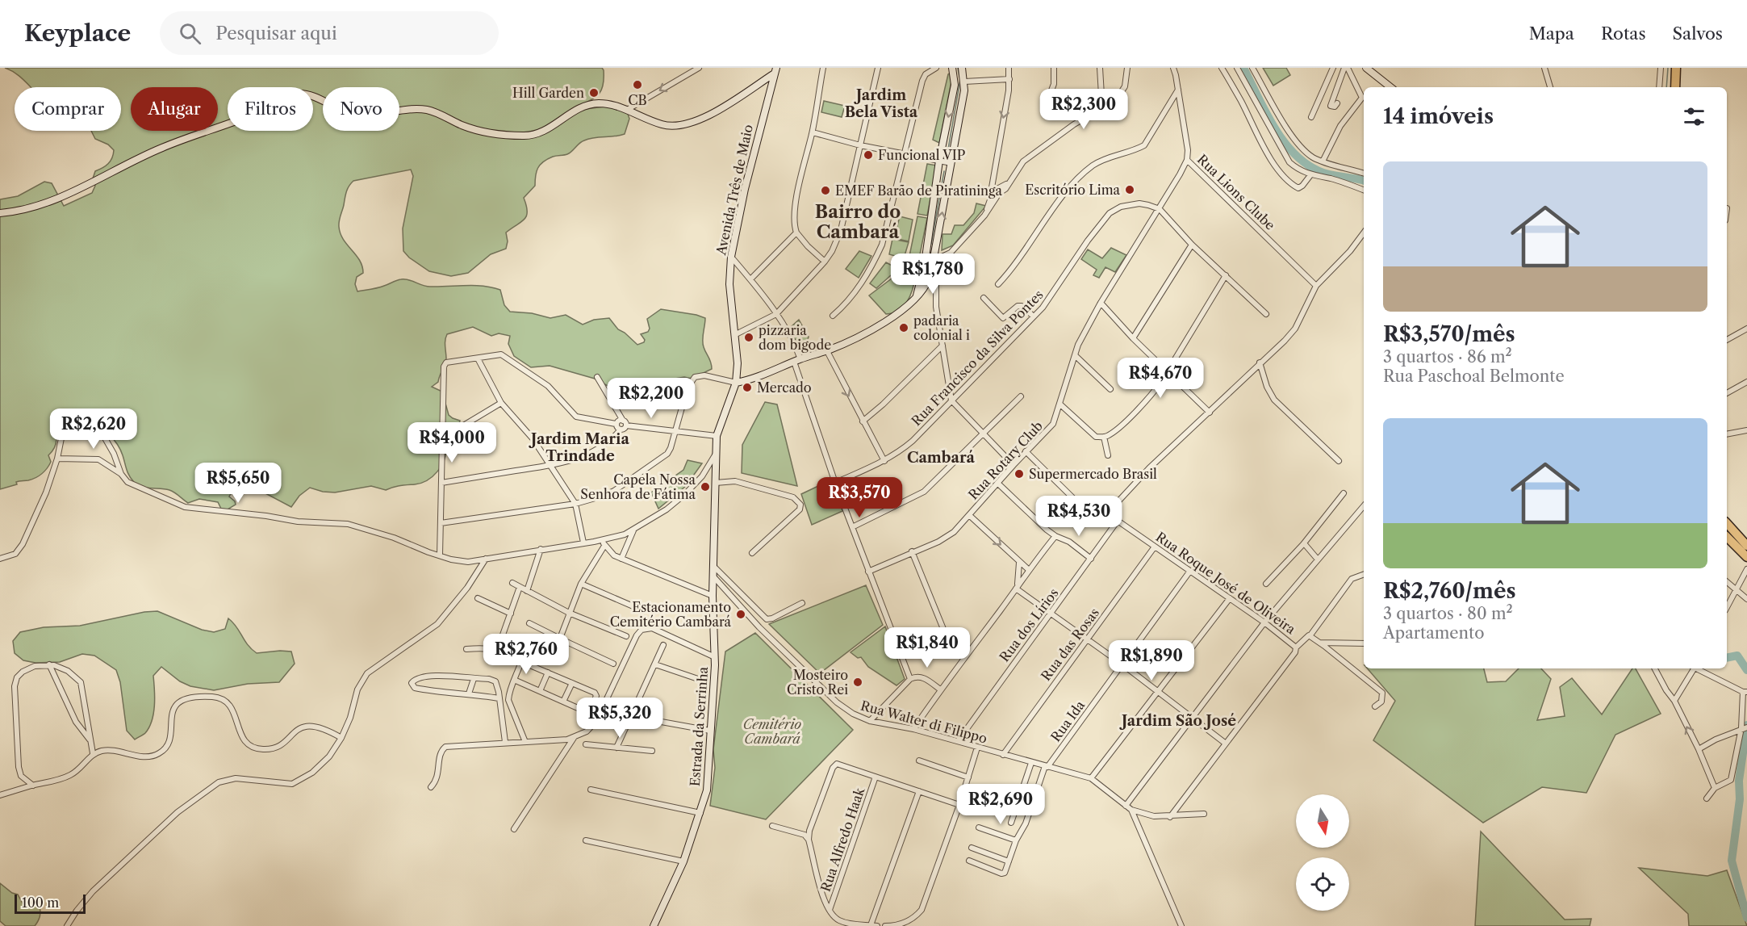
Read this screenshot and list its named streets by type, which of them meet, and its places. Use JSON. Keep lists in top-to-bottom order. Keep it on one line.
{"streets":{"street":["Avenida Três de Maio","Rua Lions Clube","Rua Francisco da Silva Pontes","Rua Rotary Club","Rua Roque José de Oliveira","Rua dos Lírios","Rua das Rosas","Rua Ida","Rua Walter di Filippo","Estrada da Serrinha","Rua Alfredo Haak"]},"crossings":[["Avenida Três de Maio","Rua Walter di Filippo"],["Avenida Três de Maio","Estrada da Serrinha"],["Rua Lions Clube","Rua Rotary Club"],["Rua Francisco da Silva Pontes","Rua Rotary Club"],["Rua Rotary Club","Rua Roque José de Oliveira"],["Rua Roque José de Oliveira","Rua dos Lírios"],["Rua Roque José de Oliveira","Rua das Rosas"],["Rua Roque José de Oliveira","Rua Ida"],["Rua dos Lírios","Rua Walter di Filippo"],["Rua das Rosas","Rua Walter di Filippo"],["Rua Ida","Rua Walter di Filippo"],["Rua Walter di Filippo","Estrada da Serrinha"]],"districts":["Jardim Bela Vista","Bairro do Cambará","Jardim Maria Trindade","Cambará","Jardim São José"],"parks":["Cemitério Cambará"],"places":["CB","Hill Garden","Funcional VIP","Escritório Lima","EMEF Barão de Piratininga","padaria colonial i","pizzaria dom bigode","Mercado","Supermercado Brasil","Capela Nossa Senhora de Fátima","Estacionamento Cemitério Cambará","Mosteiro Cristo Rei"],"scale_bar":"100 m","north":"bottom","page":{"header":"Keyplace","search":"Pesquisar aqui","nav":["Mapa","Rotas","Salvos"],"chip":["Comprar","Alugar","Filtros","Novo"],"heading":"14 imóveis","price":["R$2,300","R$1,780","R$4,670","R$2,200","R$2,620","R$4,000","R$5,650","R$3,570","R$4,530","R$1,840","R$2,760","R$1,890","R$5,320","R$2,690"],"list":[{"name":"R$3,570/mês","note":"3 quartos · 86 m² · Rua Paschoal Belmonte"},{"name":"R$2,760/mês","note":"3 quartos · 80 m² · Apartamento"}],"scale":"100 m"}}
